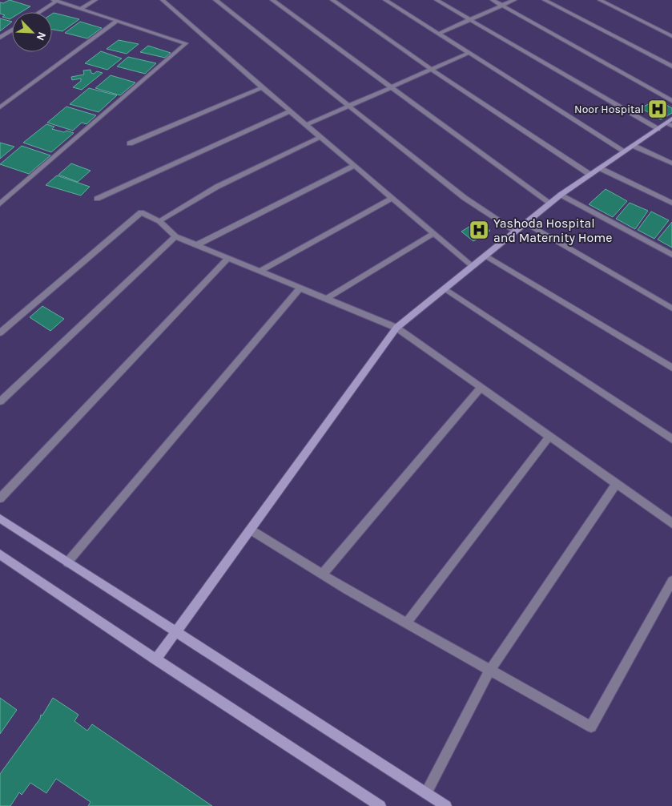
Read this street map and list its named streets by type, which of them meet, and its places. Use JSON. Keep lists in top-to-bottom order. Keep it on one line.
{"places":{"hospital":["Noor Hospital","Yashoda Hospital and Maternity Home"]},"north":"bottom right"}
